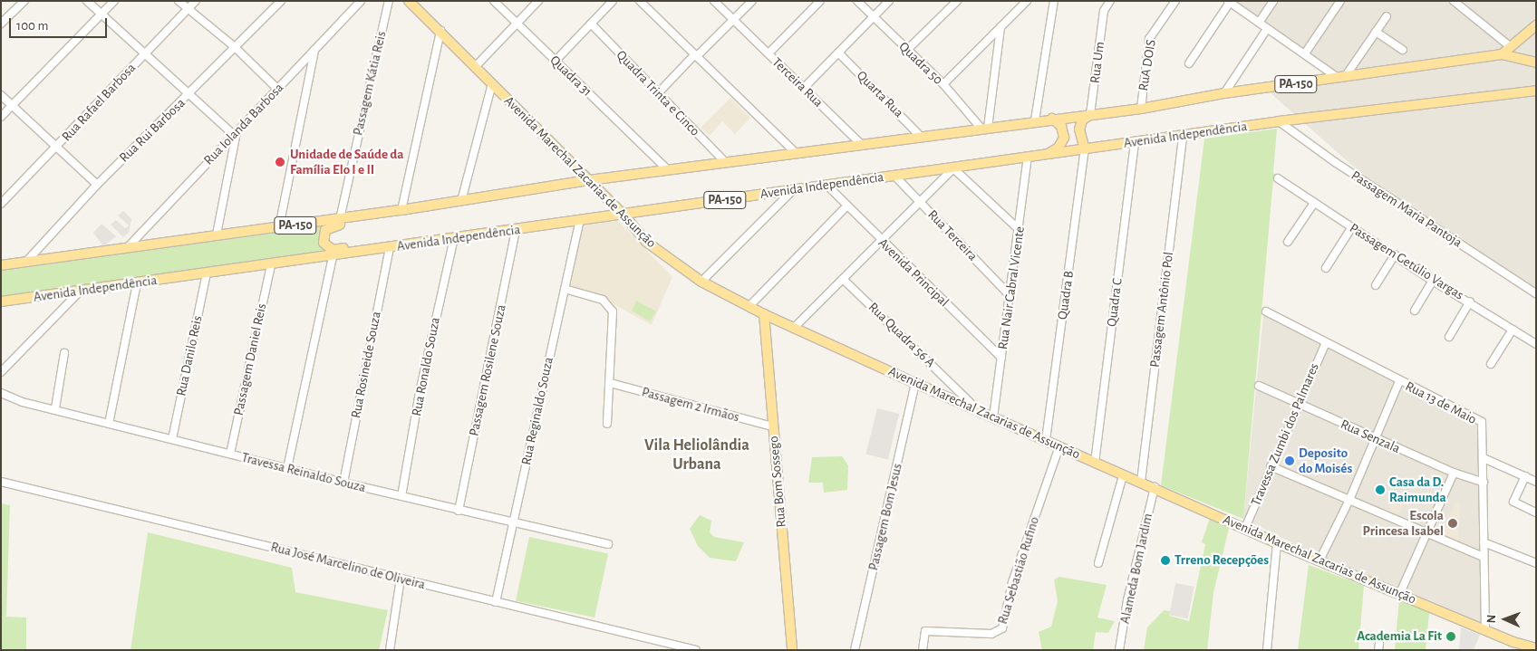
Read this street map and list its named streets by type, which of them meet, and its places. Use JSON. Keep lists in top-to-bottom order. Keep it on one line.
{"streets":{"main road":["PA-150","Avenida Independência","Avenida Marechal Zacarias de Assunção","Rua Bom Sossego"],"street":["Rua Um","Quadra 50","RuA DOIS","Quadra 31","Terceira Rua","Passagem Kátia Reis","Quadra Trinta e Cinco","Quarta Rua","Rua Rafael Barbosa","Rua Iolanda Barbosa","Rua Rui Barbosa","Passagem Maria Pantoja","Rua Terceira","Passagem Getúlio Vargas","Avenida Principal","Rua Nair Cabral Vicente","Quadra B","Quadra C","Passagem Antônio Pol","Rua Quadra 56 A","Rua Danilo Reis","Passagem Daniel Reis","Rua Rosineide Souza","Rua Ronaldo Souza","Passagem Rosilene Souza","Rua 13 de Maio","Passagem 2 Irmãos","Rua Reginaldo Souza","Travessa Zumbi dos Palmares","Rua Senzala","Travessa Reinaldo Souza","Passagem Bom Jesus","Rua José Marcelino de Oliveira","Alameda Bom Jardim","Rua Sebastião Rufino"]},"crossings":[["Rua Um","PA-150"],["Quadra 50","PA-150"],["RuA DOIS","PA-150"],["Quadra 31","PA-150"],["Terceira Rua","PA-150"],["Passagem Kátia Reis","PA-150"],["PA-150","Quadra Trinta e Cinco"],["PA-150","Quarta Rua"],["PA-150","Rua Iolanda Barbosa"],["PA-150","Rua Rui Barbosa"],["PA-150","Avenida Marechal Zacarias de Assunção"],["Avenida Independência","Avenida Marechal Zacarias de Assunção"],["Avenida Independência","Passagem Maria Pantoja"],["Avenida Independência","Rua Terceira"],["Avenida Independência","Avenida Principal"],["Avenida Independência","Rua Nair Cabral Vicente"],["Avenida Independência","Quadra B"],["Avenida Independência","Quadra C"],["Avenida Independência","Passagem Antônio Pol"],["Avenida Independência","Rua Danilo Reis"],["Avenida Independência","Passagem Daniel Reis"],["Avenida Independência","Rua Rosineide Souza"],["Avenida Independência","Rua Ronaldo Souza"],["Avenida Independência","Passagem Rosilene Souza"],["Avenida Independência","Rua Reginaldo Souza"],["Avenida Marechal Zacarias de Assunção","Rua Nair Cabral Vicente"],["Avenida Marechal Zacarias de Assunção","Quadra B"],["Avenida Marechal Zacarias de Assunção","Quadra C"],["Avenida Marechal Zacarias de Assunção","Passagem Antônio Pol"],["Avenida Marechal Zacarias de Assunção","Rua Quadra 56 A"],["Avenida Marechal Zacarias de Assunção","Rua 13 de Maio"],["Avenida Marechal Zacarias de Assunção","Travessa Zumbi dos Palmares"],["Avenida Marechal Zacarias de Assunção","Rua Bom Sossego"],["Avenida Marechal Zacarias de Assunção","Passagem Bom Jesus"],["Avenida Marechal Zacarias de Assunção","Alameda Bom Jardim"],["Avenida Marechal Zacarias de Assunção","Rua Sebastião Rufino"],["Rua Terceira","Rua Nair Cabral Vicente"],["Avenida Principal","Rua Nair Cabral Vicente"],["Rua Danilo Reis","Travessa Reinaldo Souza"],["Passagem Daniel Reis","Travessa Reinaldo Souza"],["Rua Rosineide Souza","Travessa Reinaldo Souza"],["Rua Ronaldo Souza","Travessa Reinaldo Souza"],["Passagem Rosilene Souza","Travessa Reinaldo Souza"],["Rua 13 de Maio","Travessa Zumbi dos Palmares"],["Rua 13 de Maio","Rua Senzala"],["Passagem 2 Irmãos","Rua Bom Sossego"],["Rua Reginaldo Souza","Travessa Reinaldo Souza"],["Rua Reginaldo Souza","Rua José Marcelino de Oliveira"],["Travessa Zumbi dos Palmares","Rua Senzala"]],"districts":["Vila Heliolândia Urbana"],"places":["Unidade de Saúde da Família Elo I e II","Deposito do Moisés","Casa da D. Raimunda","Escola Princesa Isabel","Trreno Recepções","Academia La Fit"],"scale_bar":"100 m","north":"left"}
